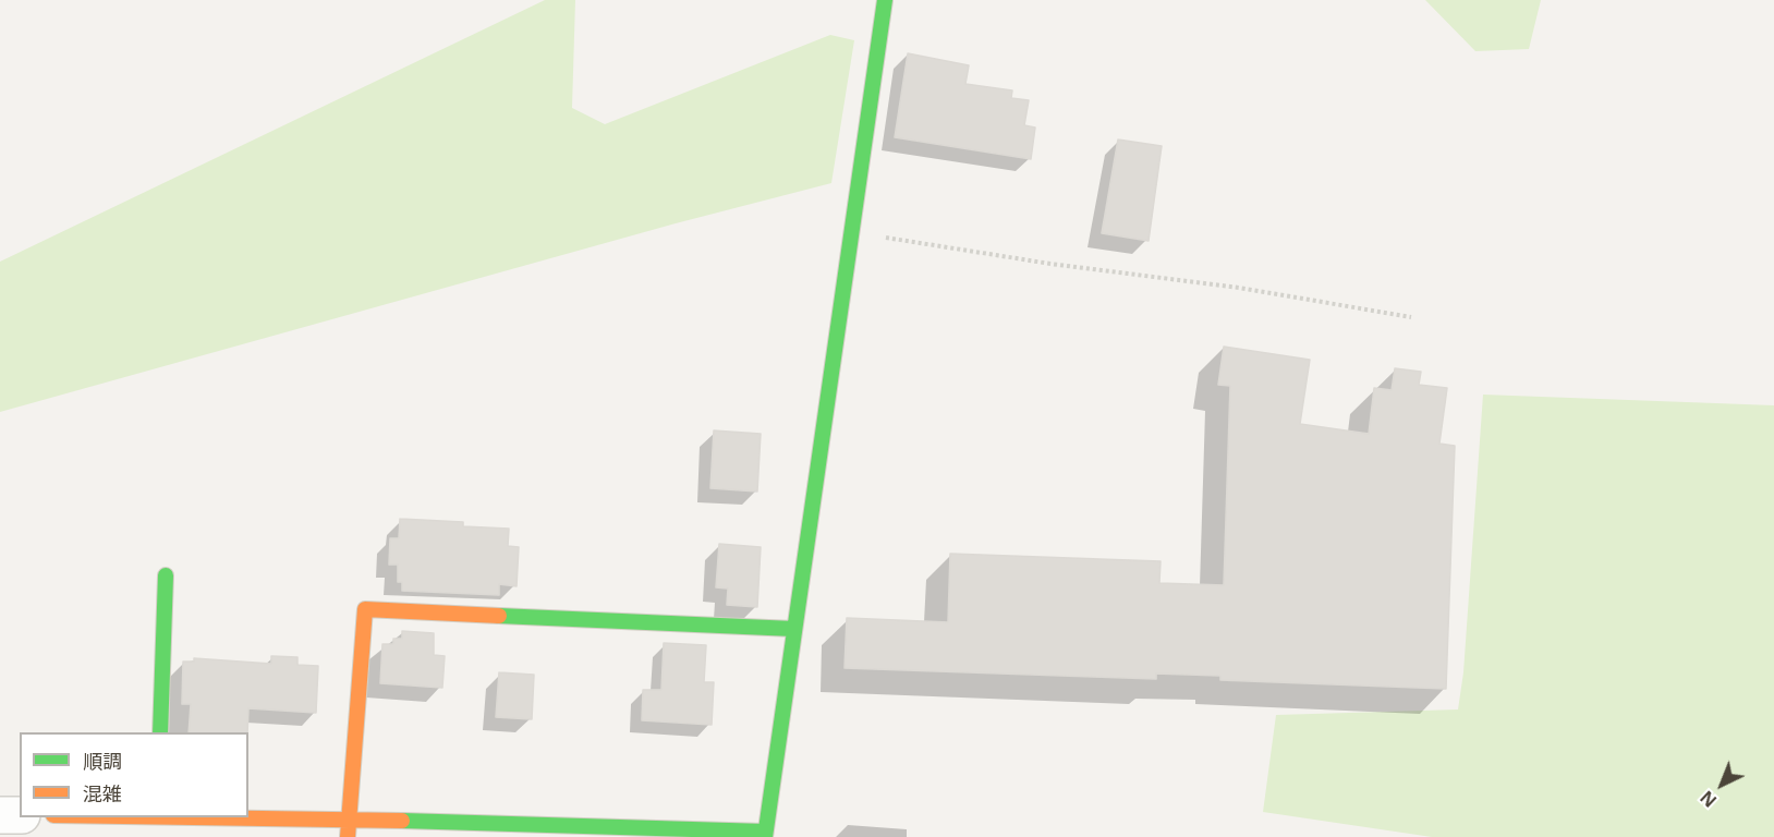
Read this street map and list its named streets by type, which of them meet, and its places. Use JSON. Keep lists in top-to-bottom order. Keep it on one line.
{"legend":["順調","混雑"],"north":"bottom left"}
